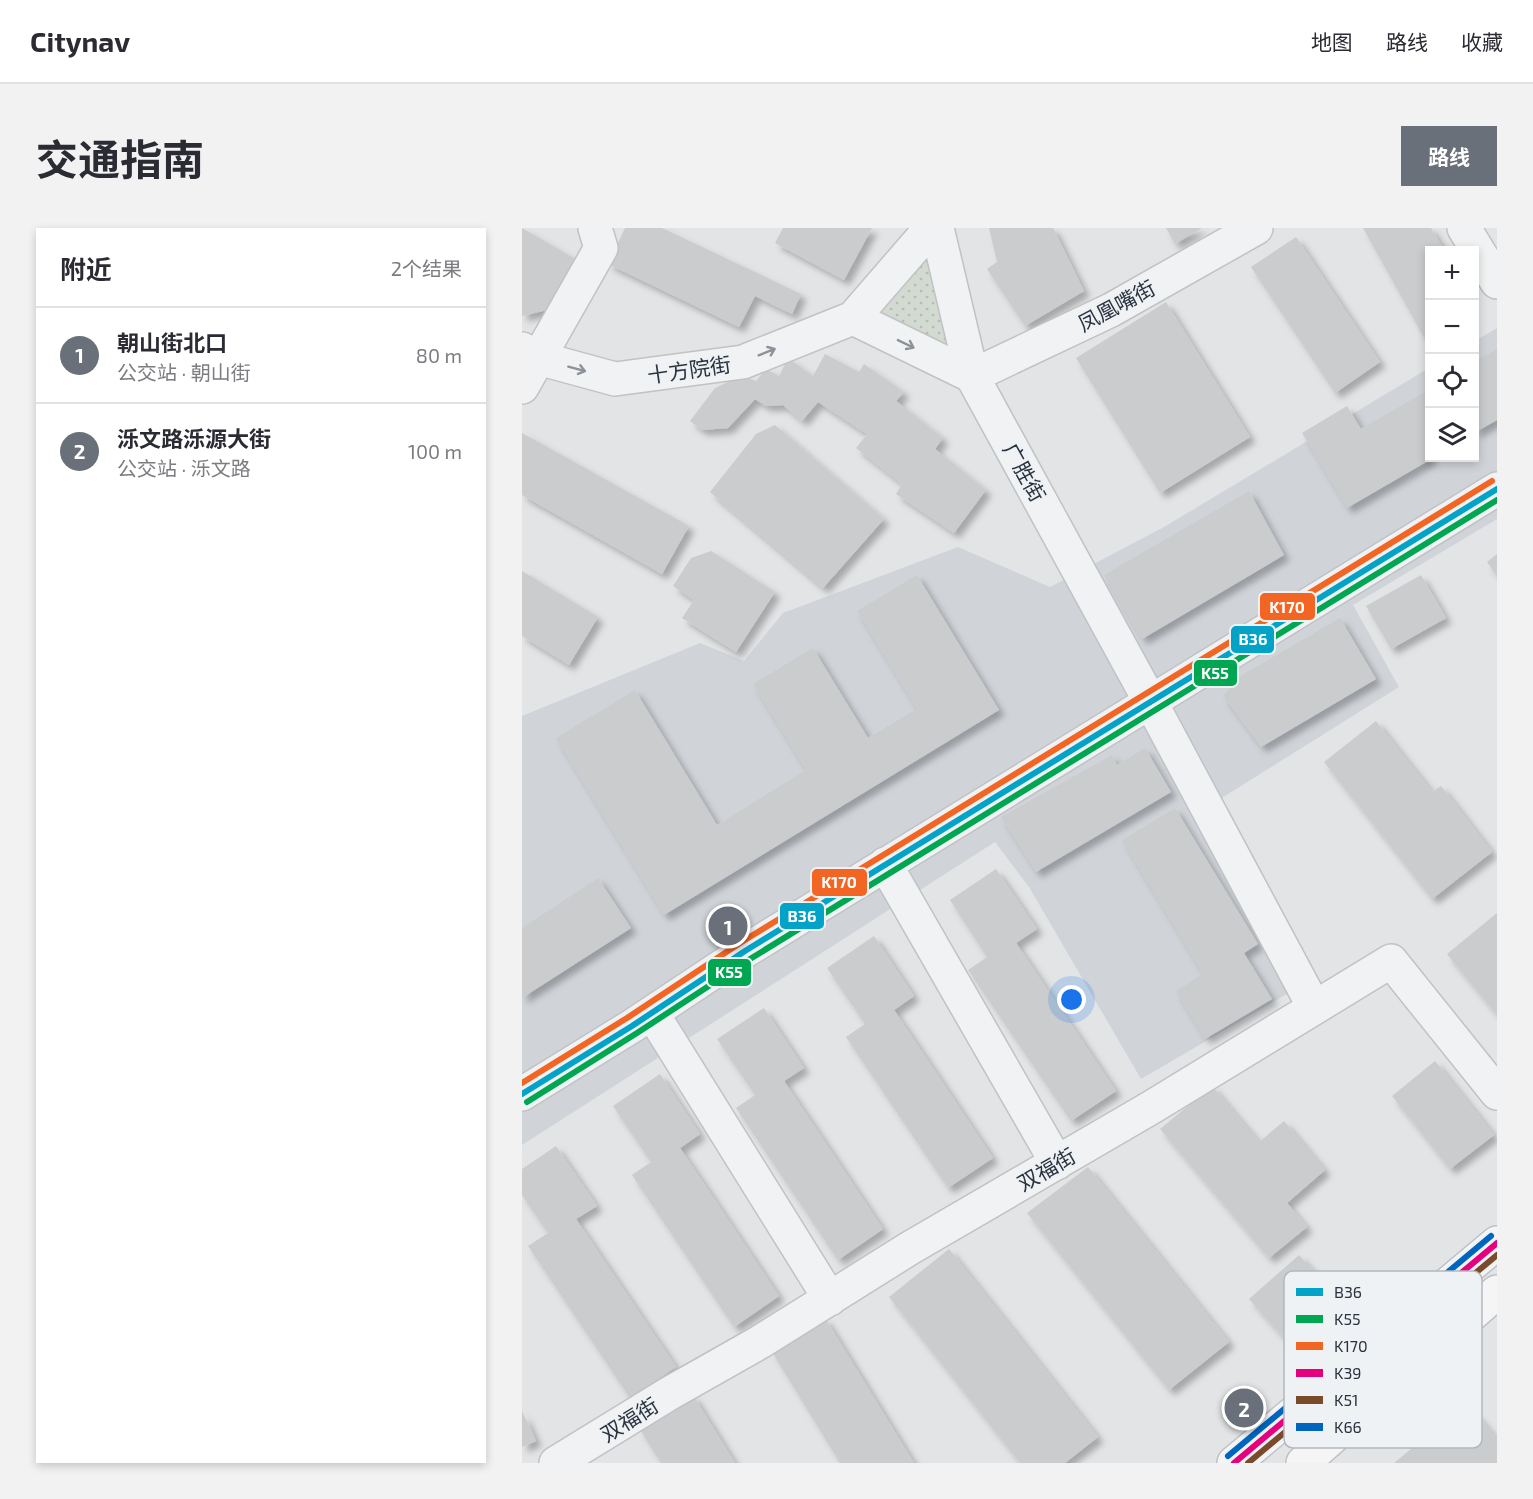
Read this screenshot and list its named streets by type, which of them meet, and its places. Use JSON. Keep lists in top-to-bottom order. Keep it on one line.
{"streets":{"street":["凤凰嘴街","十方院街","广胜街","双福街"]},"crossings":[["凤凰嘴街","广胜街"],["广胜街","双福街"]],"one_way":["十方院街"],"lines":["transit line K170","transit line B36","transit line K55","transit line K66","transit line K39","transit line K51"],"legend":["B36","K55","K170","K39","K51","K66"],"page":{"header":"Citynav","nav":["地图","路线","收藏"],"title":"交通指南","buttons":"路线","heading":["附近","2个结果"],"map_buttons":["+","−"],"list":[{"mark":"1","name":"朝山街北口","note":"公交站 · 朝山街","value":"80 m"},{"mark":"2","name":"泺文路泺源大街","note":"公交站 · 泺文路","value":"100 m"}],"pins":["1","2"]}}
